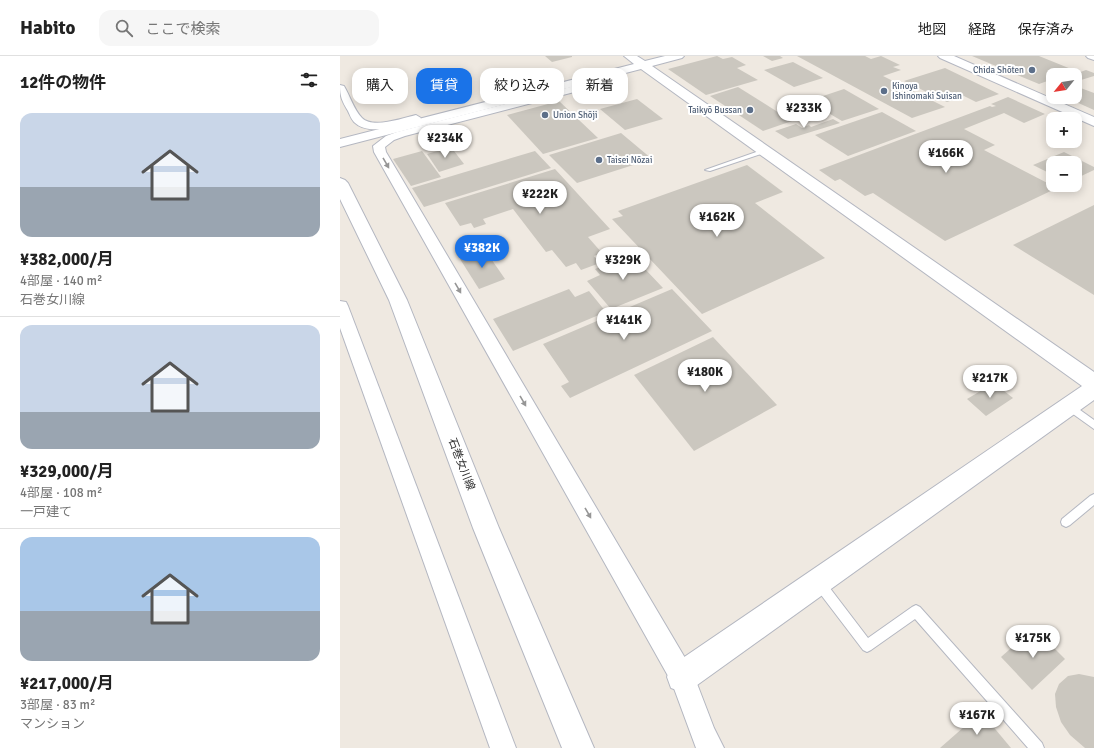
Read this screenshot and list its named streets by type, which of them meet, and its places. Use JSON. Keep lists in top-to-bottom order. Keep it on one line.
{"streets":{"street":["石巻女川線"]},"places":["Chida Shōten","Kinoya Ishinomaki Suisan","Taikyō Bussan","Union Shōji","Taisei Nōzai"],"north":"bottom left","page":{"header":"Habito","search":"ここで検索","nav":["地図","経路","保存済み"],"heading":"12件の物件","map_buttons":["+","−"],"chip":["購入","賃貸","絞り込み","新着"],"price":["¥233K","¥234K","¥166K","¥222K","¥162K","¥382K","¥329K","¥141K","¥180K","¥217K","¥175K","¥167K"],"list":[{"name":"¥382,000/月","note":"4部屋 · 140 m² · 石巻女川線"},{"name":"¥329,000/月","note":"4部屋 · 108 m² · 一戸建て"},{"name":"¥217,000/月","note":"3部屋 · 83 m² · マンション"}]}}
